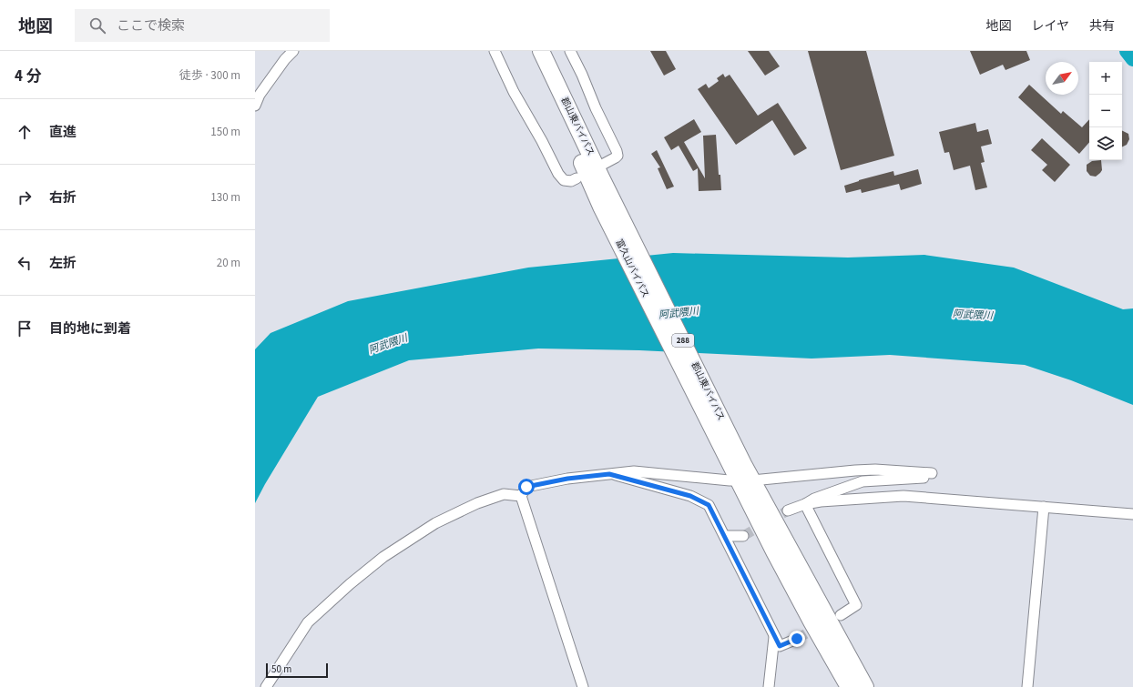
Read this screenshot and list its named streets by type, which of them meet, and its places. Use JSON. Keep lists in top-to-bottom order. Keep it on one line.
{"streets":{"highway":["郡山東バイパス","富久山バイパス","288"]},"crossings":[["郡山東バイパス","富久山バイパス"]],"water":["阿武隈川"],"scale_bar":"50 m","north":"top right","page":{"header":"地図","search":"ここで検索","nav":["地図","レイヤ","共有"],"heading":["4 分","徒歩 · 300 m"],"map_buttons":["+","−"],"list":[["直進","150 m"],["右折","130 m"],["左折","20 m"],"目的地に到着"],"scale":"50 m"}}
